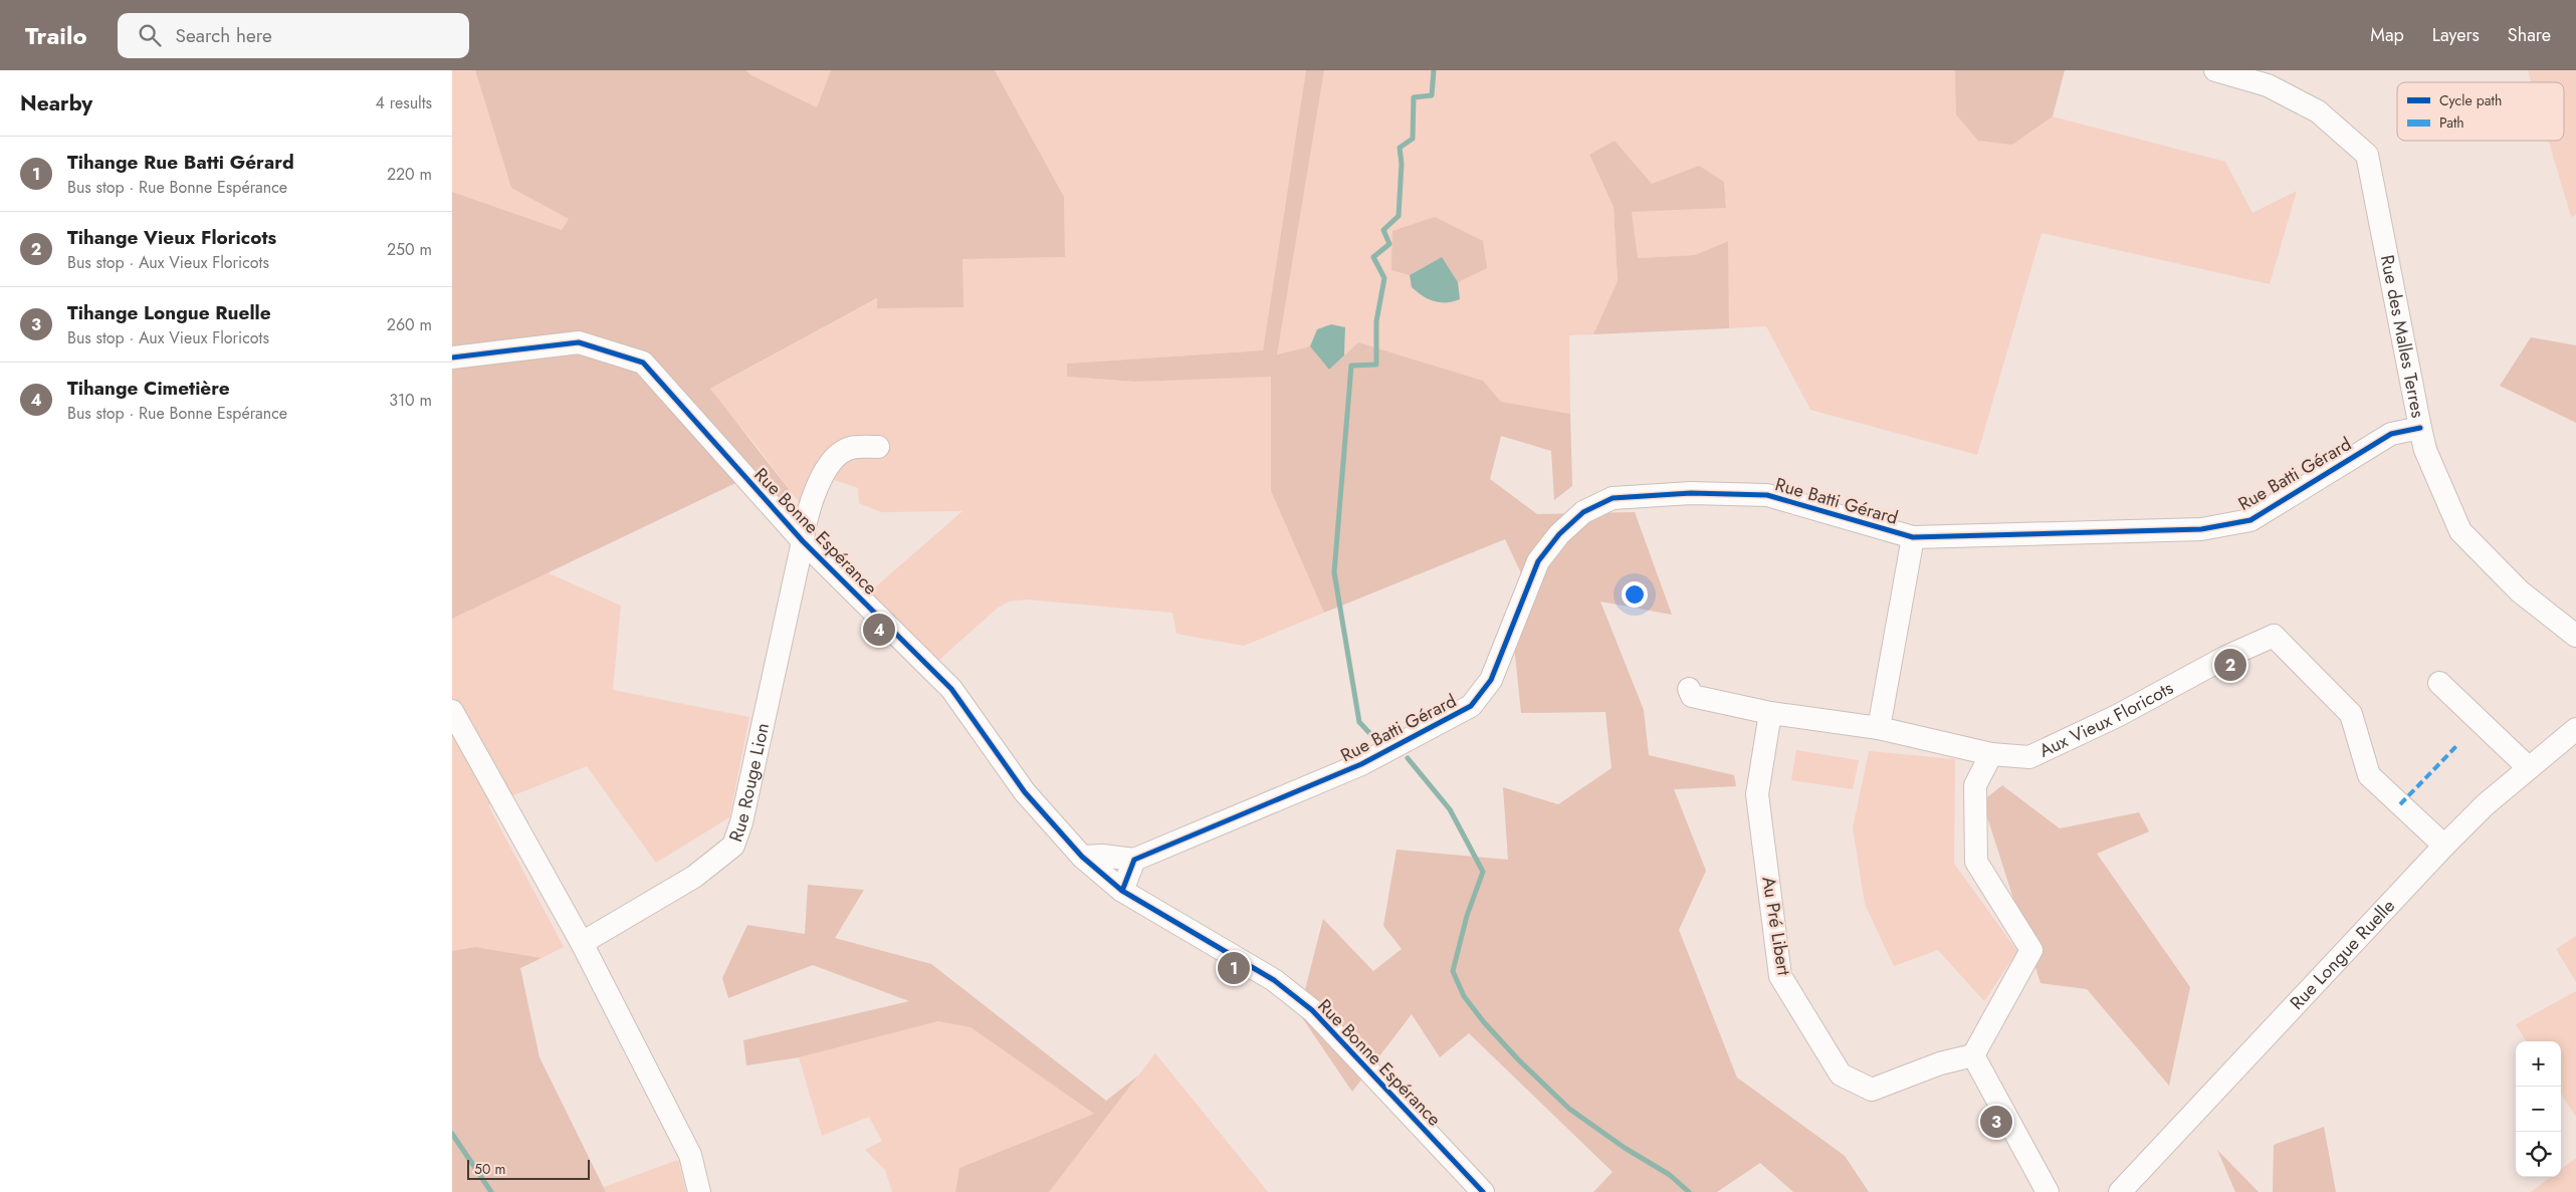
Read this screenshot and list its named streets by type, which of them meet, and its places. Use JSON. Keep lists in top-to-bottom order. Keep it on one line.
{"streets":{"street":["Rue des Malles Terres","Rue Batti Gérard","Rue Bonne Espérance","Aux Vieux Floricots","Rue Rouge Lion","Au Pré Libert","Rue Longue Ruelle"]},"crossings":[["Rue des Malles Terres","Rue Batti Gérard"],["Rue Bonne Espérance","Rue Rouge Lion"],["Aux Vieux Floricots","Rue Longue Ruelle"]],"legend":["Cycle path","Path"],"scale_bar":"50 m","page":{"header":"Trailo","search":"Search here","nav":["Map","Layers","Share"],"heading":["Nearby","4 results"],"list":[{"mark":"1","name":"Tihange Rue Batti Gérard","note":"Bus stop · Rue Bonne Espérance","value":"220 m"},{"mark":"2","name":"Tihange Vieux Floricots","note":"Bus stop · Aux Vieux Floricots","value":"250 m"},{"mark":"3","name":"Tihange Longue Ruelle","note":"Bus stop · Aux Vieux Floricots","value":"260 m"},{"mark":"4","name":"Tihange Cimetière","note":"Bus stop · Rue Bonne Espérance","value":"310 m"}],"pins":["4","2","1","3"],"map_buttons":["+","−"],"scale":"50 m"}}
